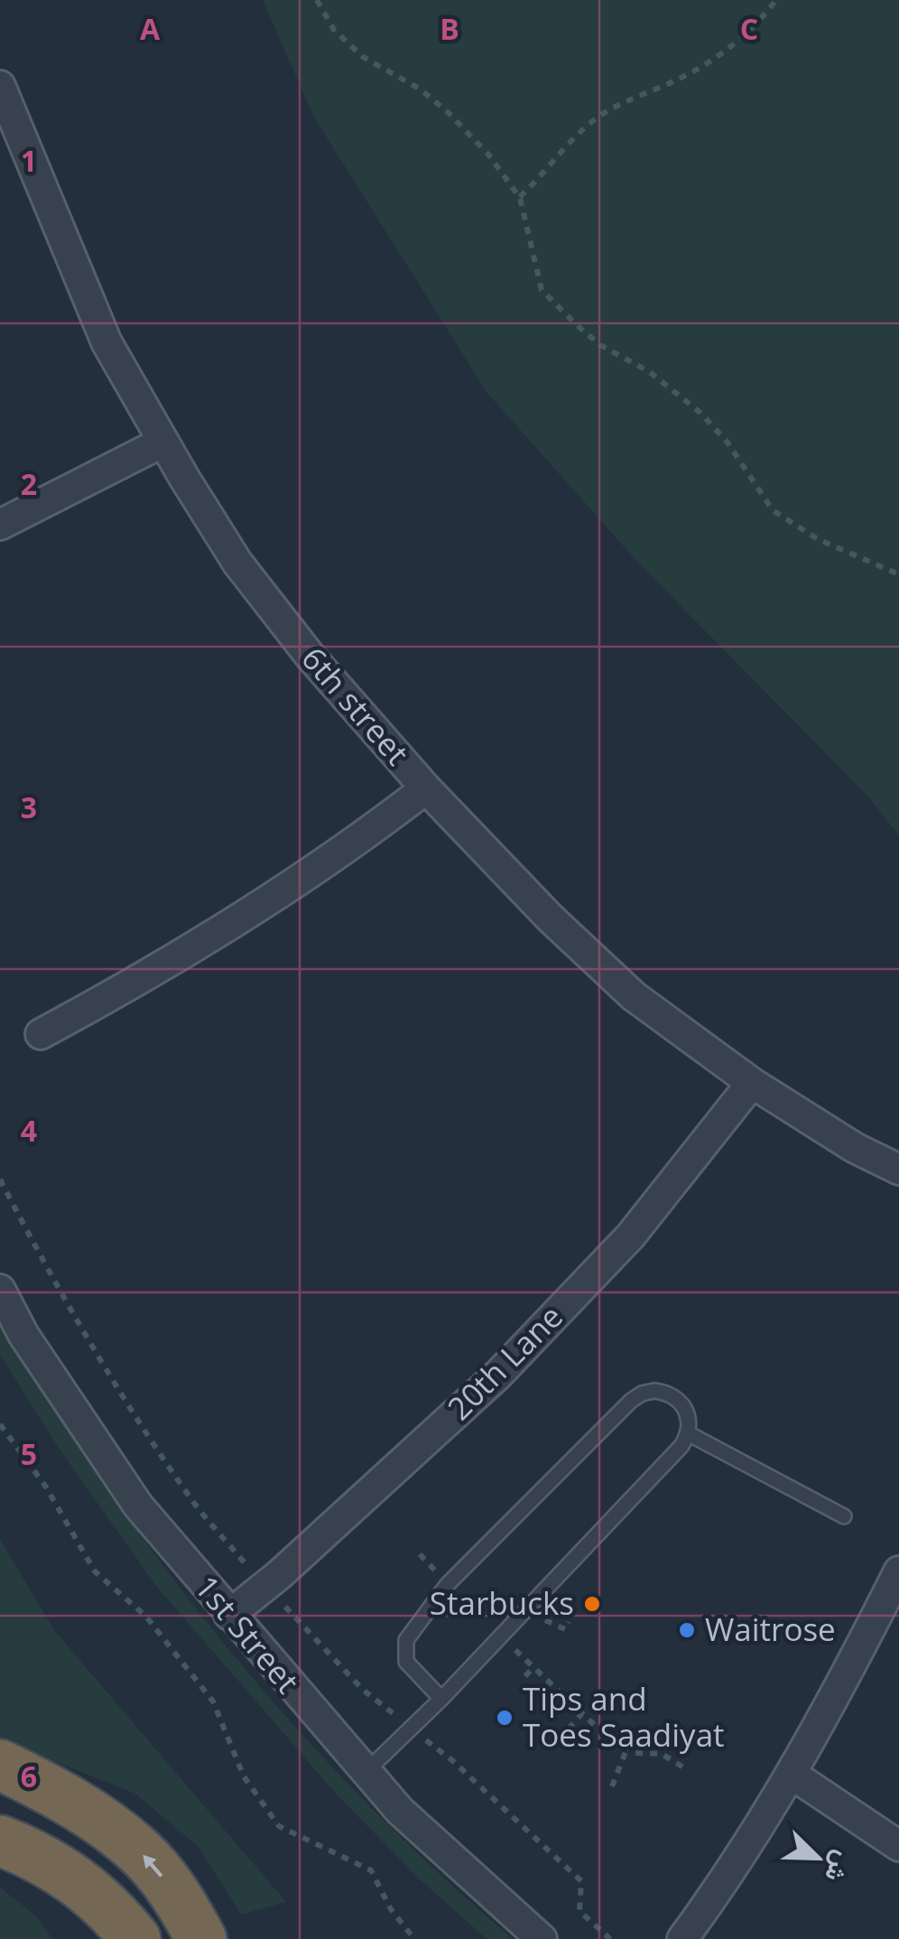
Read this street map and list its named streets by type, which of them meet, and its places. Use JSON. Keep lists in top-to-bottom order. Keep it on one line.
{"streets":{"street":["6th street","20th Lane","1st Street"]},"crossings":[["6th street","20th Lane"],["20th Lane","1st Street"]],"places":["Starbucks","Waitrose","Tips and Toes Saadiyat"],"north":"bottom right","grid":{"columns":["A","B","C"],"rows":["1","2","3","4","5","6"]}}
